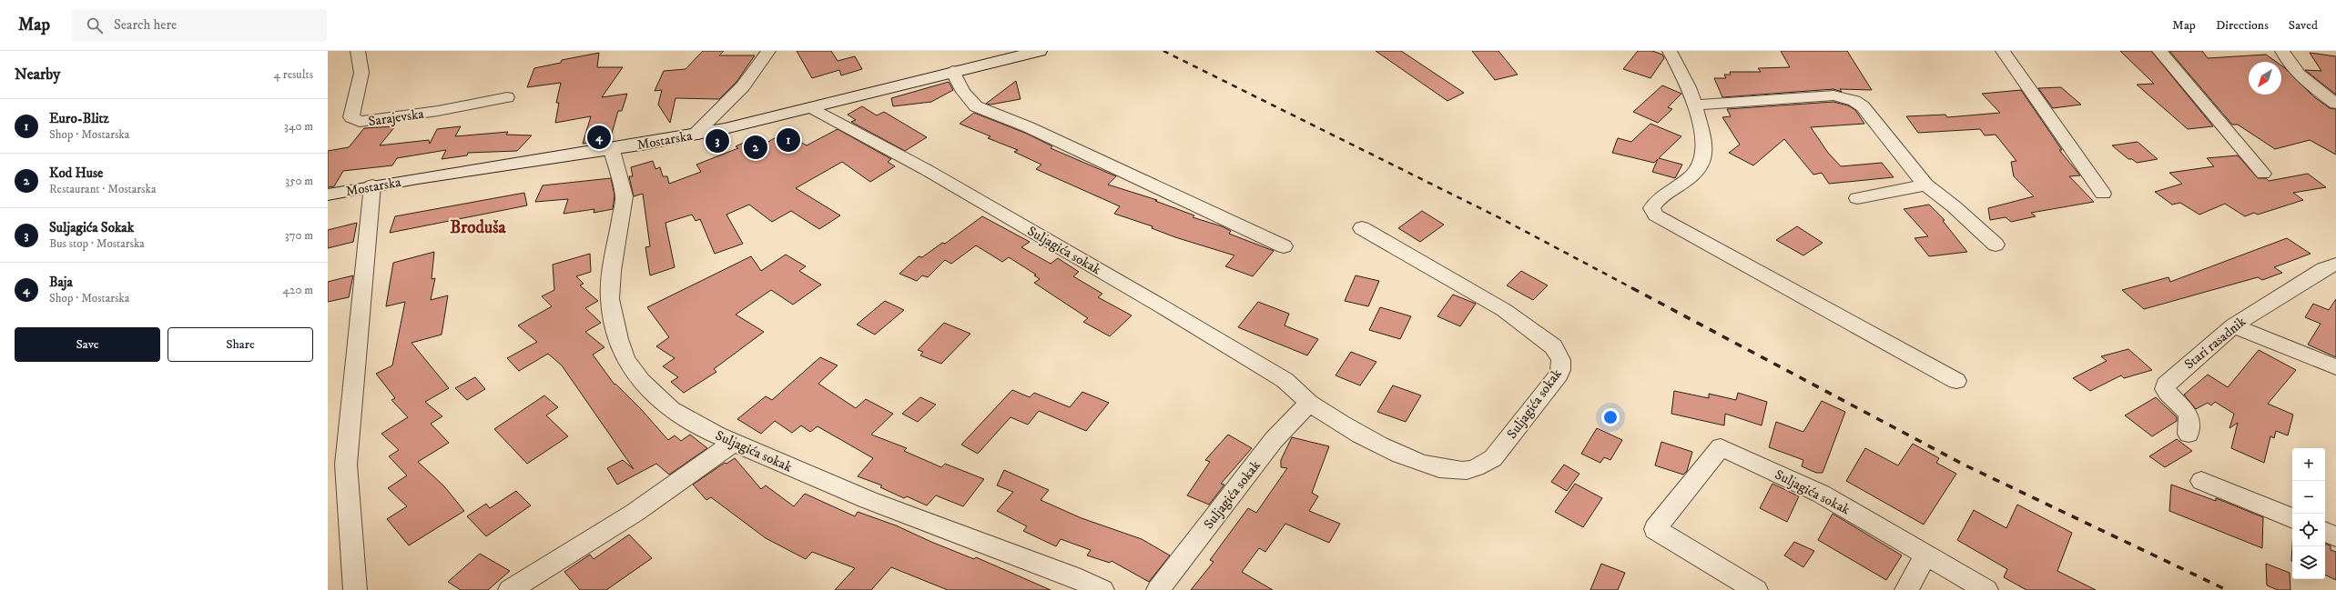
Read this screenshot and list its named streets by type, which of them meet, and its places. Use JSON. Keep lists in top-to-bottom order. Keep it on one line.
{"streets":{"main road":["Mostarska"],"street":["Sarajevska","Suljagića sokak","Stari rasadnik"]},"crossings":[["Mostarska","Suljagića sokak"]],"districts":["Broduša"],"north":"bottom left","page":{"header":"Map","search":"Search here","nav":["Map","Directions","Saved"],"heading":["Nearby","4 results"],"list":[{"mark":"1","name":"Euro-Blitz","note":"Shop · Mostarska","value":"340 m"},{"mark":"2","name":"Kod Huse","note":"Restaurant · Mostarska","value":"350 m"},{"mark":"3","name":"Suljagića Sokak","note":"Bus stop · Mostarska","value":"370 m"},{"mark":"4","name":"Baja","note":"Shop · Mostarska","value":"420 m"}],"pins":["4","1","3","2"],"buttons":["Save","Share"],"map_buttons":["+","−"]}}
